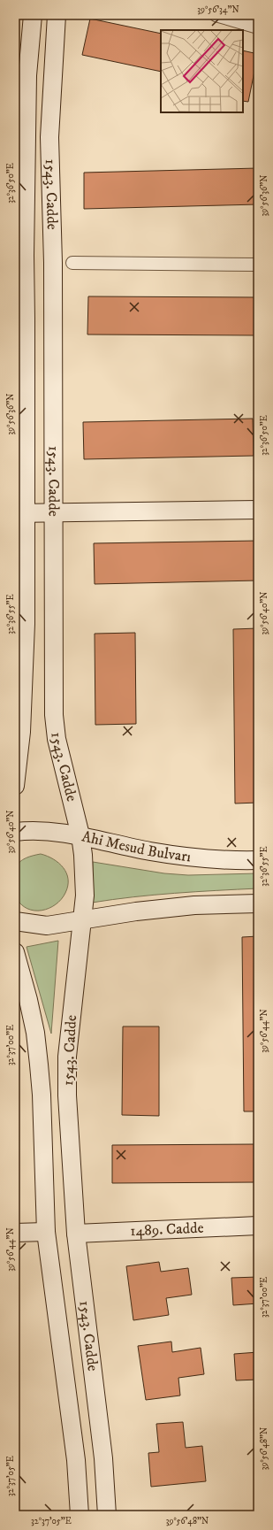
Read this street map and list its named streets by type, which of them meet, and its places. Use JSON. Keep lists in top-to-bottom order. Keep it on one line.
{"streets":{"main road":["1543. Cadde","Ahi Mesud Bulvarı","1489. Cadde"]},"crossings":[["1543. Cadde","Ahi Mesud Bulvarı"],["1543. Cadde","1489. Cadde"]],"coordinates":["39°56'34\"N","32°36'50\"E","39°56'36\"N","39°56'40\"N","32°36'55\"E","39°56'44\"N","32°37'00\"E","39°56'48\"N","32°37'05\"E"]}
